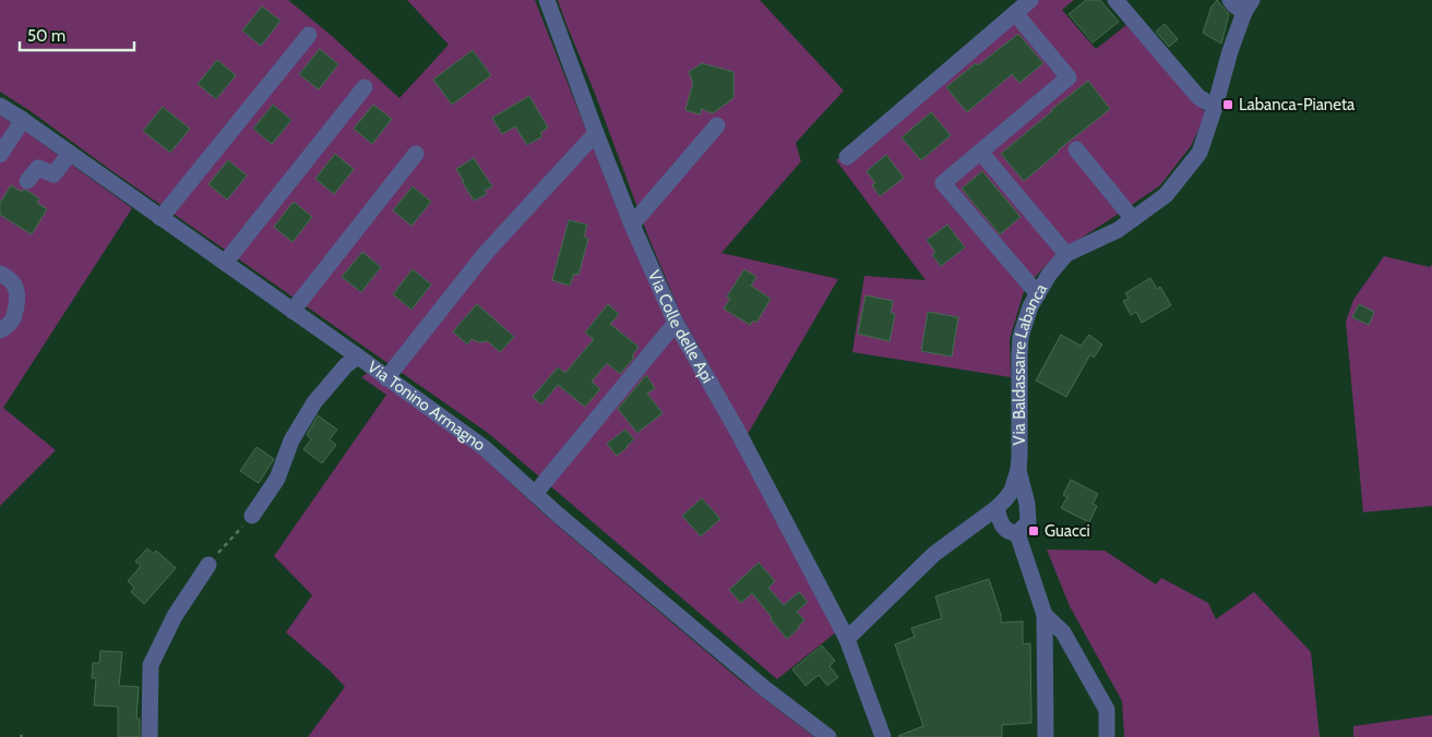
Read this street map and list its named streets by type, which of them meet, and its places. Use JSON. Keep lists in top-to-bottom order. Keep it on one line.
{"streets":{"street":["Via Colle delle Api","Via Baldassarre Labanca","Via Tonino Armagno"]},"crossings":[["Via Colle delle Api","Via Baldassarre Labanca"]],"places":{"transit":["Labanca-Pianeta","Guacci"]},"scale_bar":"50 m"}
